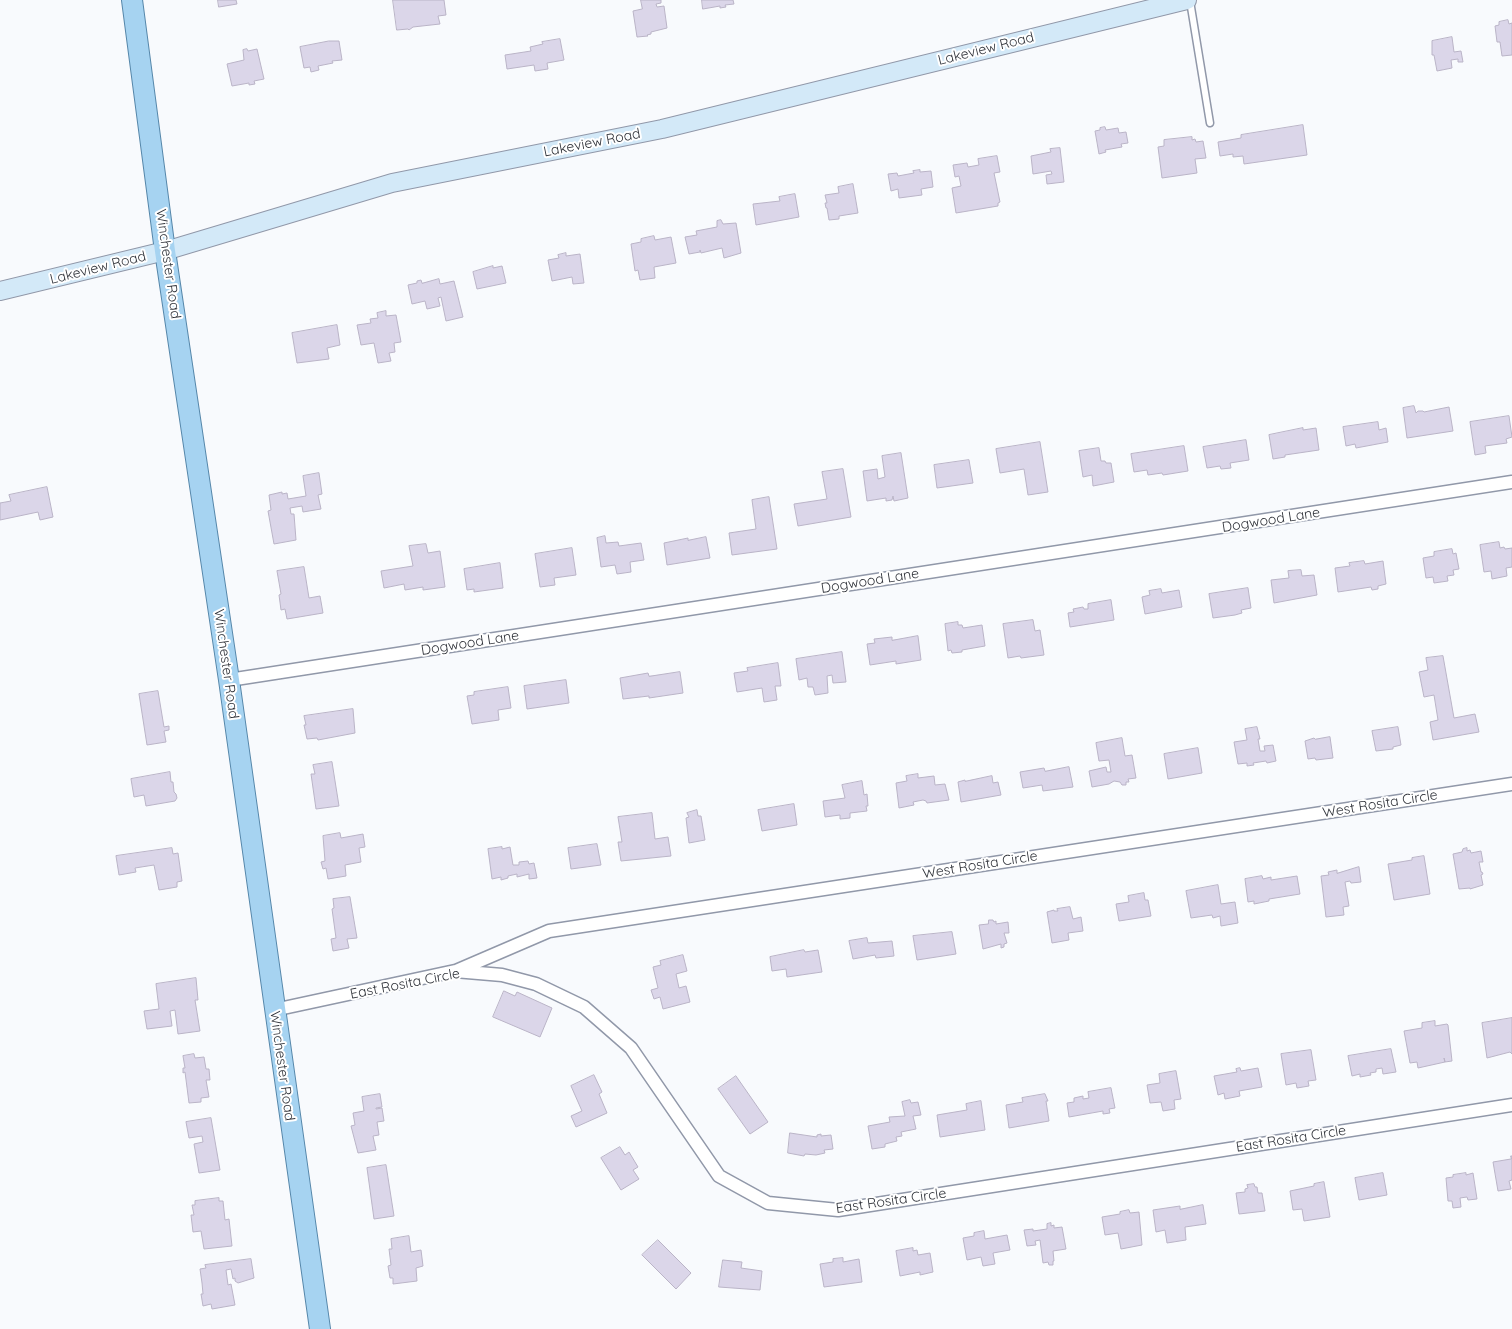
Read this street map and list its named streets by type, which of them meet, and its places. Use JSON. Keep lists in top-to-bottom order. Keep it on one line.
{"streets":{"main road":["Winchester Road"],"street":["Lakeview Road","Dogwood Lane","West Rosita Circle","East Rosita Circle"]},"crossings":[["Lakeview Road","Winchester Road"],["Winchester Road","Dogwood Lane"],["Winchester Road","East Rosita Circle"],["West Rosita Circle","East Rosita Circle"]]}
